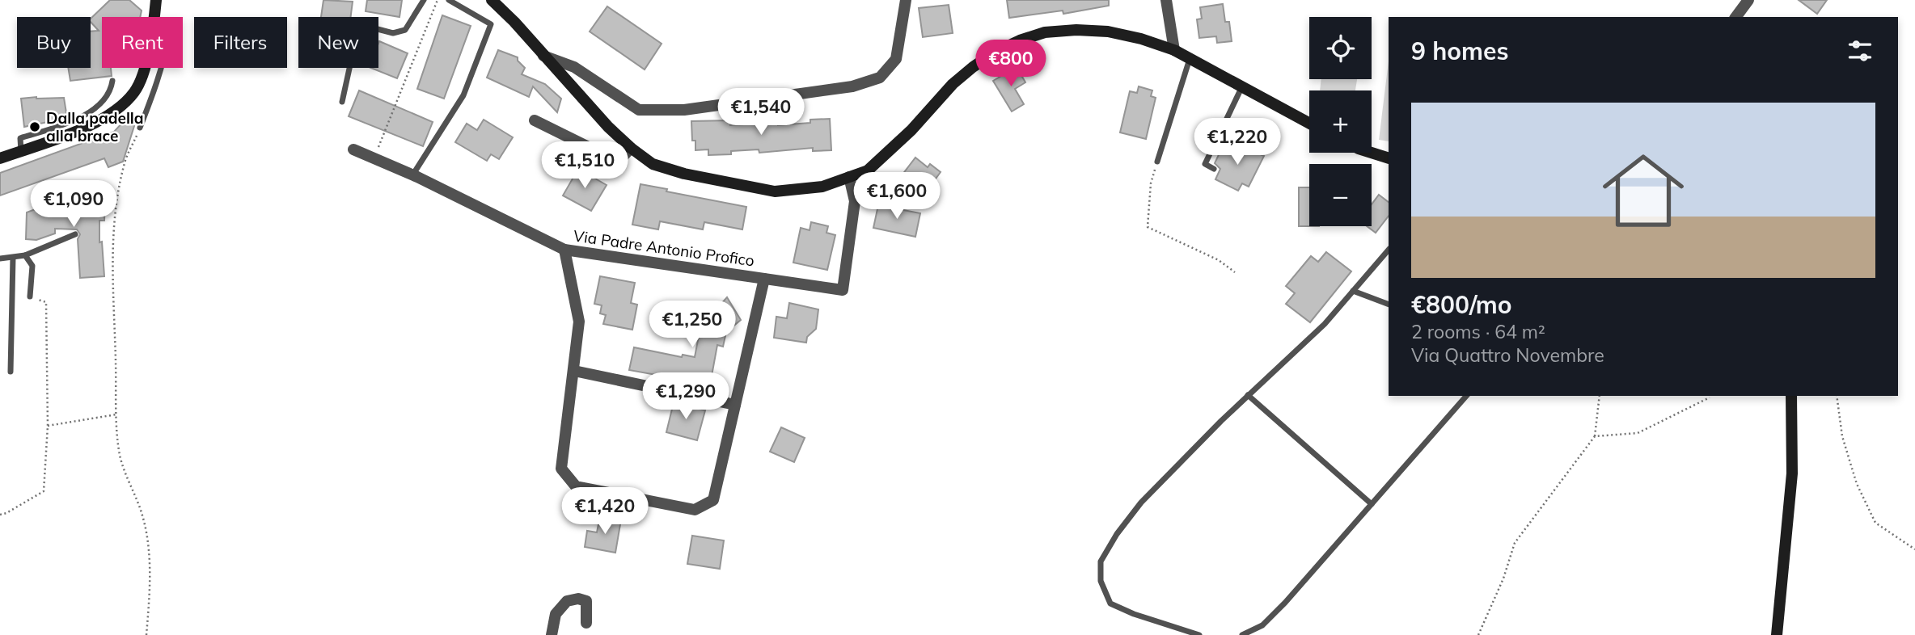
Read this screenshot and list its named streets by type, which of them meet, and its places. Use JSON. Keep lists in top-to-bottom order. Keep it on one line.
{"streets":{"street":["Via Padre Antonio Profico"]},"places":["Dalla padella alla brace"],"page":{"map_buttons":["+","−"],"chip":["Buy","Rent","Filters","New"],"heading":"9 homes","price":["€800","€1,540","€1,220","€1,510","€1,600","€1,090","€1,250","€1,290","€1,420"],"list":[{"name":"€800/mo","note":"2 rooms · 64 m² · Via Quattro Novembre"}]}}
